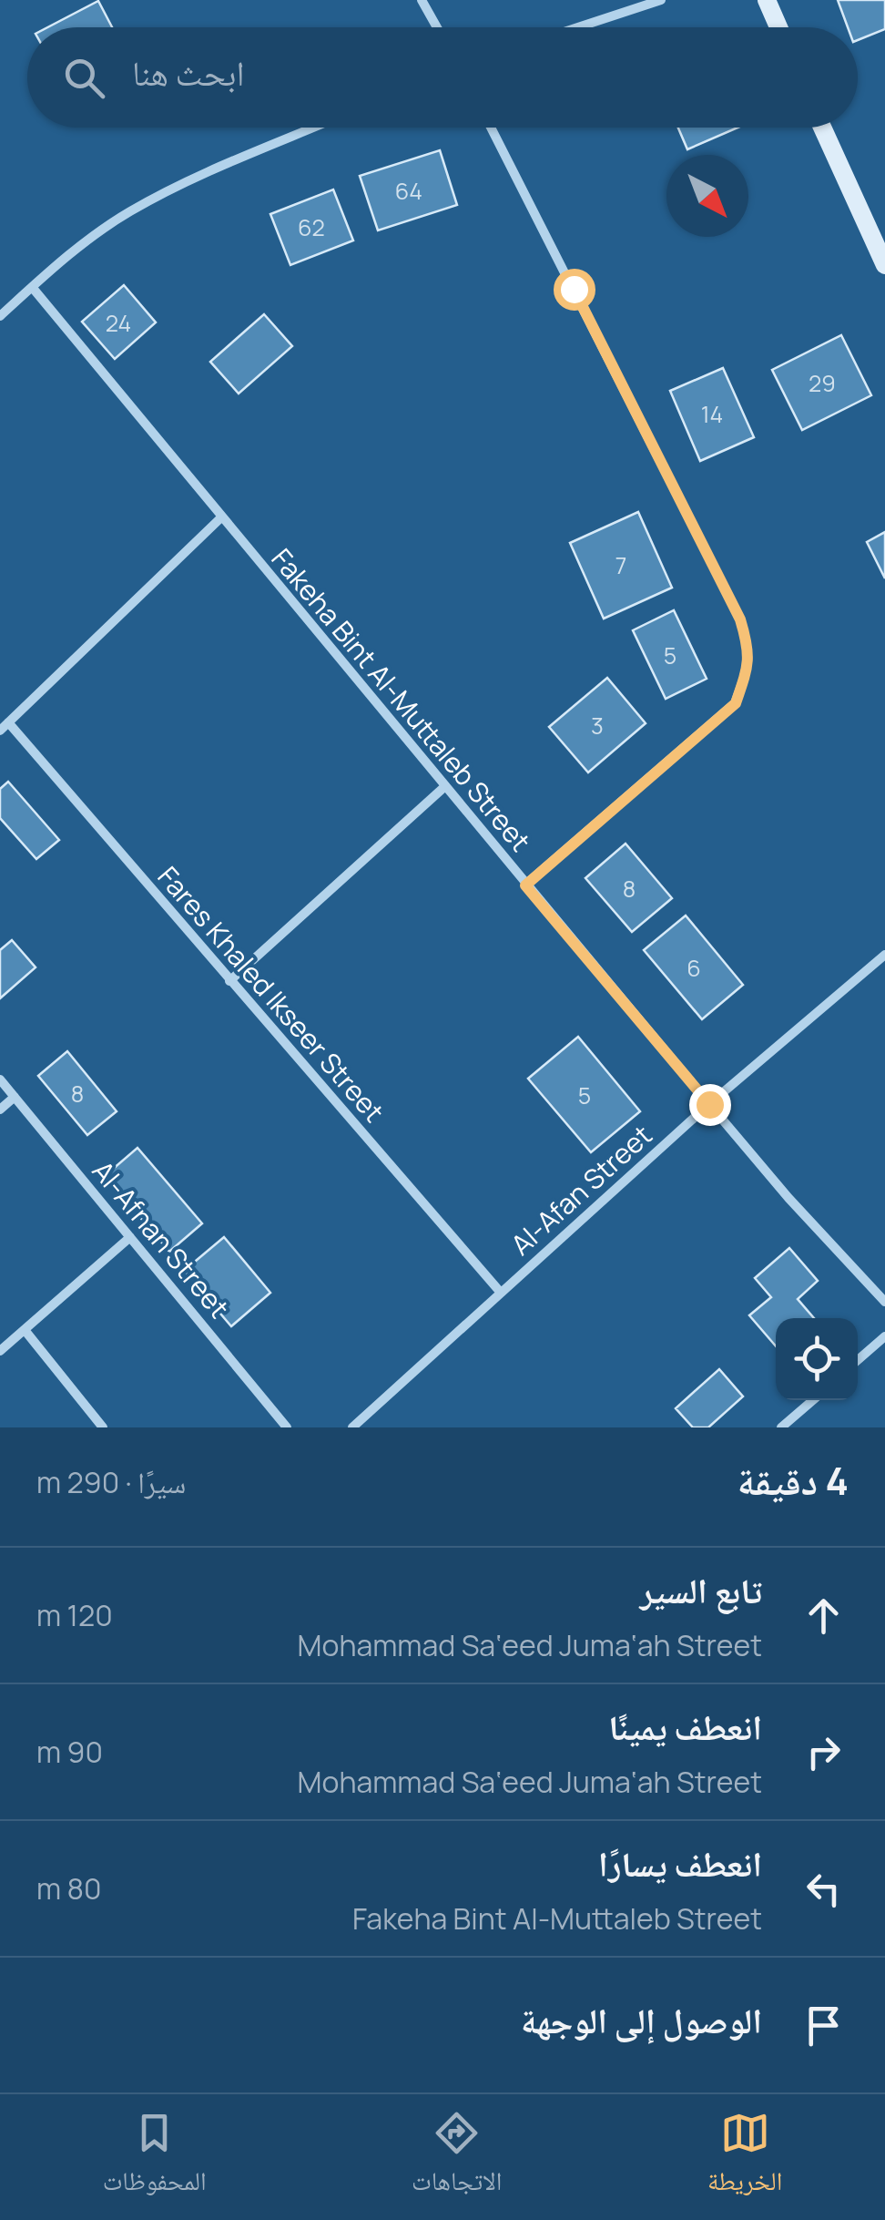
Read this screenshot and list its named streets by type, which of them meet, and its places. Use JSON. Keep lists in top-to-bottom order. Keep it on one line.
{"streets":{"street":["Fakeha Bint Al-Muttaleb Street","Fares Khaled Ikseer Street","Al-Afan Street","Al-Afnan Street"]},"crossings":[["Fakeha Bint Al-Muttaleb Street","Al-Afan Street"],["Fares Khaled Ikseer Street","Al-Afan Street"]],"house_numbers":["64","62","24","29","14","7","5","3","8","6","8","5"],"north":"bottom right","page":{"search":"ابحث هنا","heading":["4 دقيقة","سيرًا · 290 m"],"list":[["تابع السير","Mohammad Sa‘eed Juma‘ah Street","120 m"],["انعطف يمينًا","Mohammad Sa‘eed Juma‘ah Street","90 m"],["انعطف يسارًا","Fakeha Bint Al-Muttaleb Street","80 m"],"الوصول إلى الوجهة"],"nav":["الخريطة","الاتجاهات","المحفوظات"]}}
